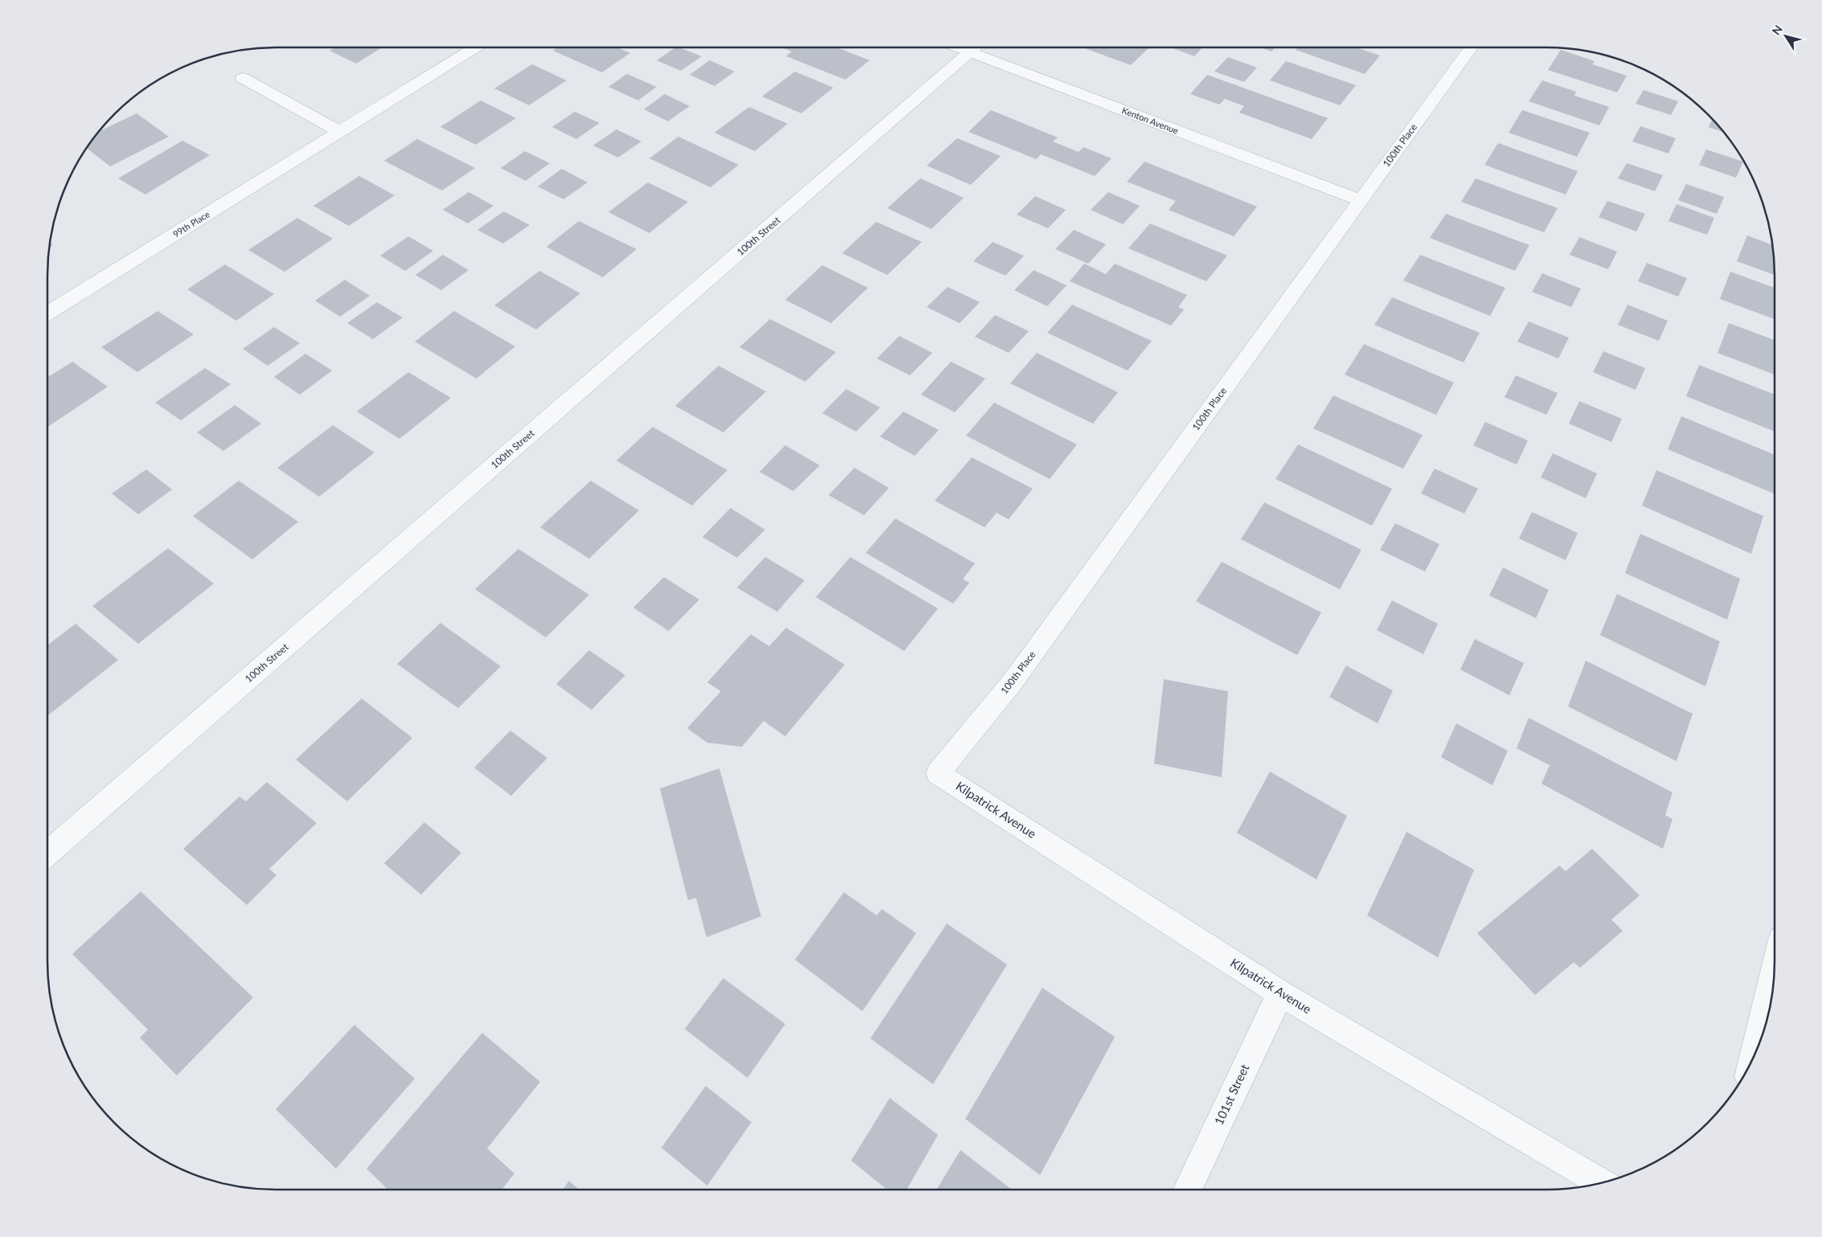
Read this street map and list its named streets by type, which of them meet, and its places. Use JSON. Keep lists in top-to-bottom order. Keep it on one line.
{"streets":{"street":["Kenton Avenue","100th Place","99th Place","100th Street","Kilpatrick Avenue","101st Street"]},"crossings":[["Kenton Avenue","100th Place"],["100th Place","Kilpatrick Avenue"],["Kilpatrick Avenue","101st Street"]],"north":"top left"}
